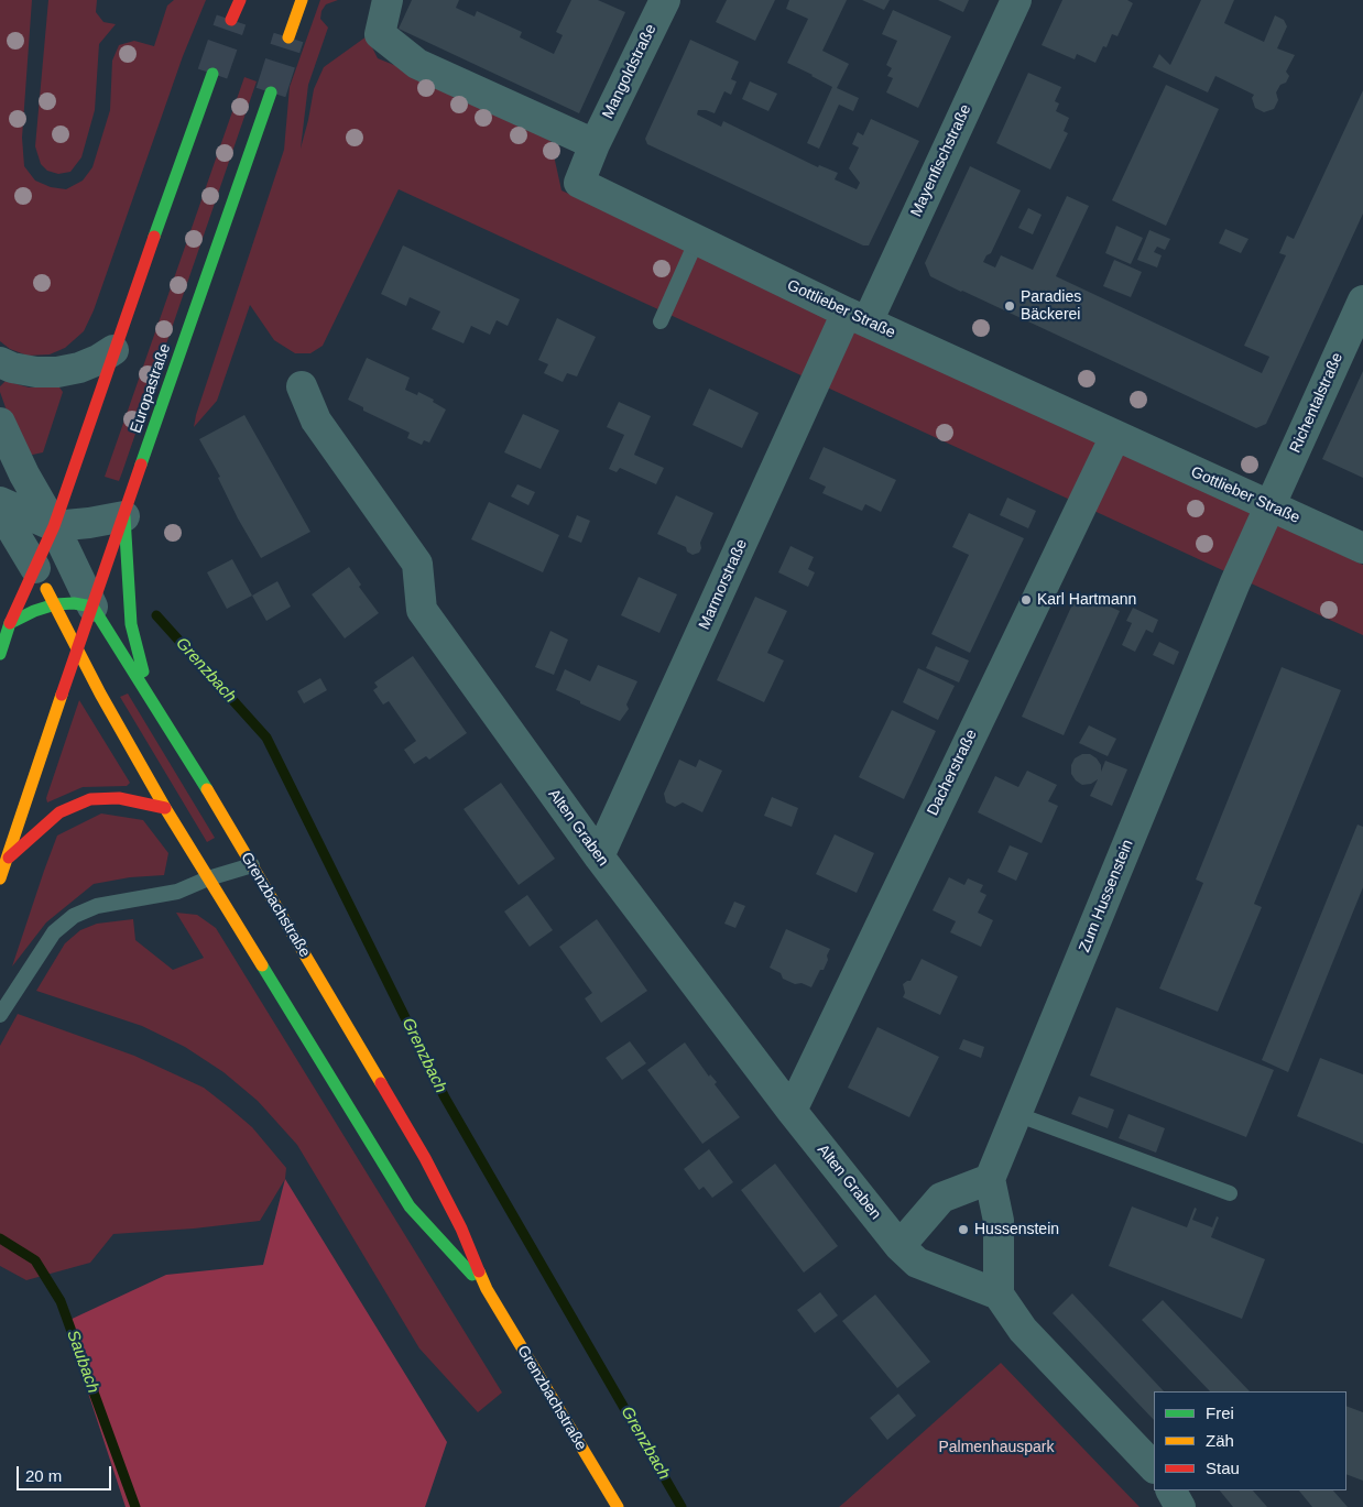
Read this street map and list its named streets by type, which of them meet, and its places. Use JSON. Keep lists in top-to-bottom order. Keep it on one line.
{"streets":{"main road":["Europastraße","Grenzbachstraße"],"street":["Mangoldstraße","Mayenfischstraße","Gottlieber Straße","Richentalstraße","Marmorstraße","Dacherstraße","Alten Graben","Zum Hussenstein"]},"crossings":[["Mangoldstraße","Gottlieber Straße"],["Mayenfischstraße","Gottlieber Straße"],["Mayenfischstraße","Marmorstraße"],["Gottlieber Straße","Richentalstraße"],["Gottlieber Straße","Marmorstraße"],["Gottlieber Straße","Dacherstraße"],["Gottlieber Straße","Zum Hussenstein"],["Europastraße","Grenzbachstraße"],["Richentalstraße","Zum Hussenstein"],["Marmorstraße","Alten Graben"],["Dacherstraße","Alten Graben"]],"water":["Grenzbach","Saubach"],"parks":["Palmenhauspark"],"places":["Paradies Bäckerei","Karl Hartmann","Hussenstein"],"legend":["Frei","Zäh","Stau"],"scale_bar":"20 m"}
